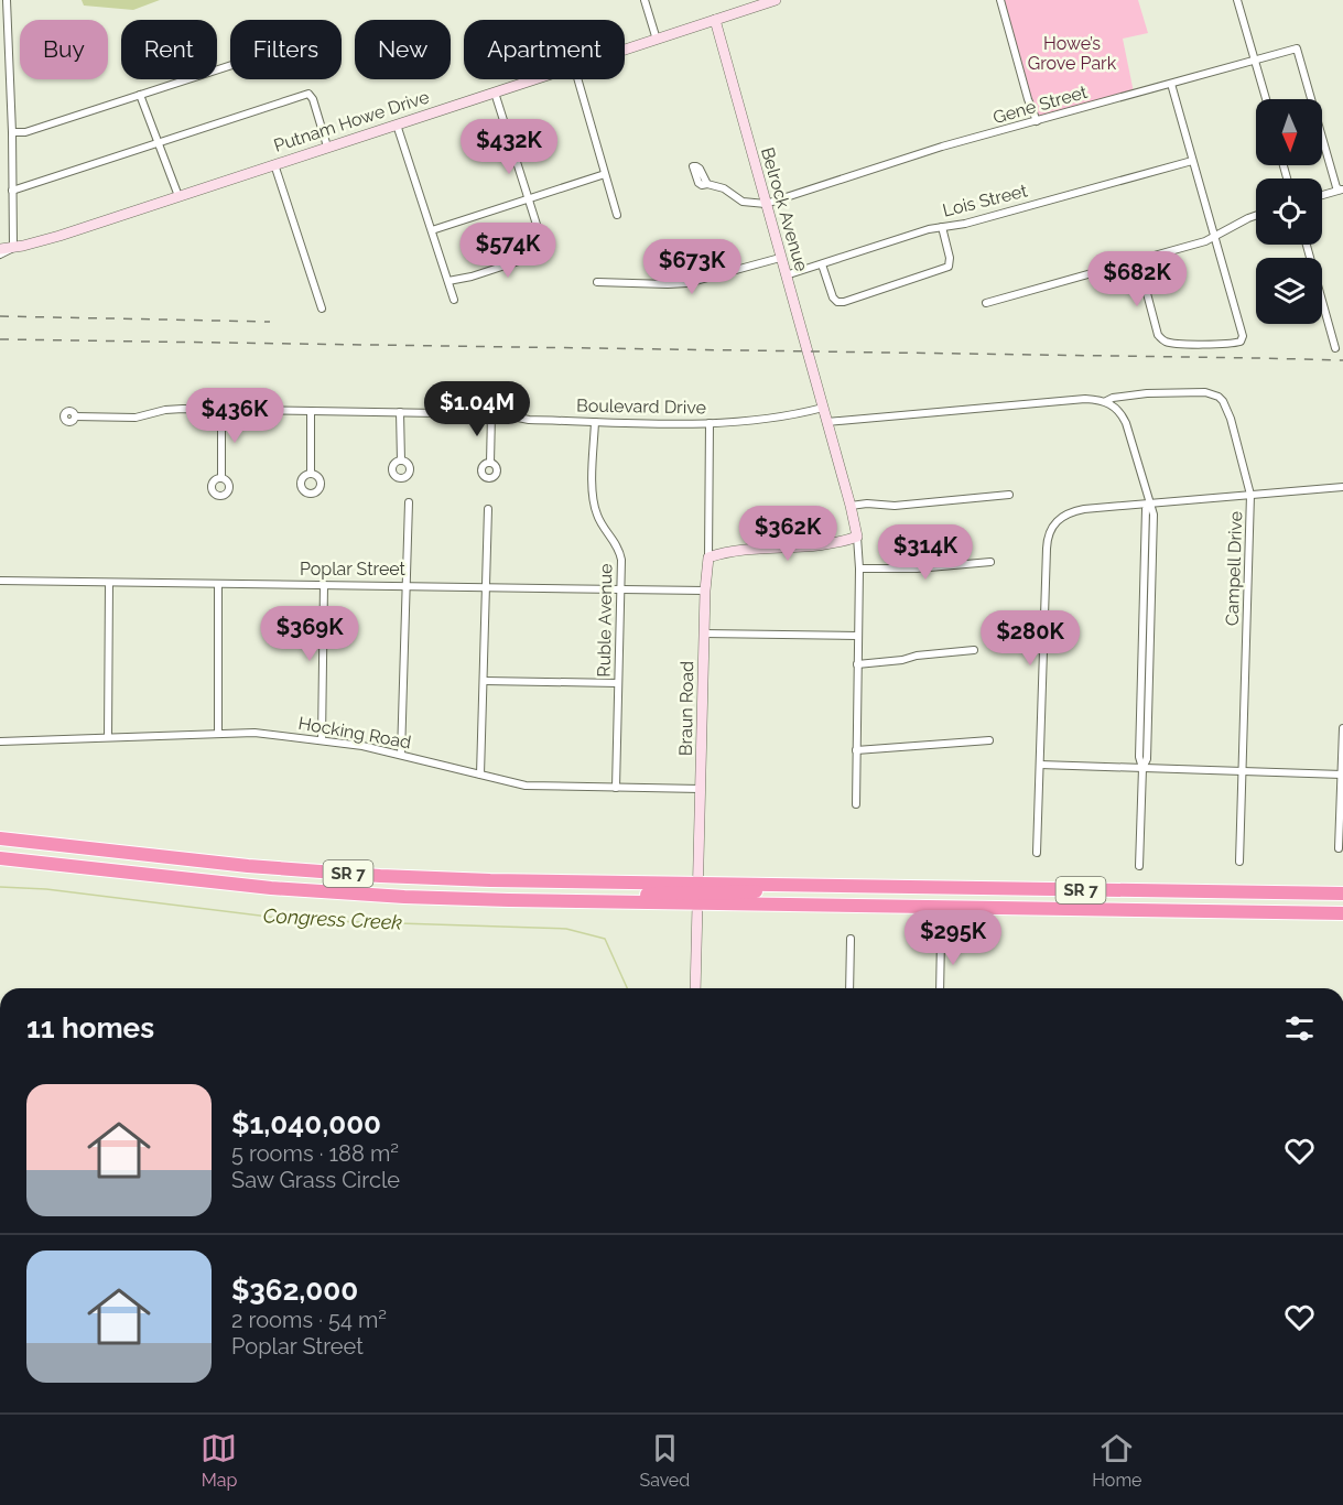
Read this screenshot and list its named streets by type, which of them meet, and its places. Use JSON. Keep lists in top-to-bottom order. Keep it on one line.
{"streets":{"highway":["SR 7"],"street":["Gene Street","Putnam Howe Drive","Lois Street","Belrock Avenue","Boulevard Drive","Poplar Street","Campell Drive","Ruble Avenue","Braun Road","Hocking Road"]},"crossings":[["Gene Street","Belrock Avenue"],["Putnam Howe Drive","Belrock Avenue"],["Lois Street","Belrock Avenue"],["Belrock Avenue","Boulevard Drive"],["Boulevard Drive","Ruble Avenue"],["Boulevard Drive","Braun Road"],["Poplar Street","Ruble Avenue"],["Poplar Street","Braun Road"],["Ruble Avenue","Hocking Road"],["Braun Road","Hocking Road"],["Braun Road","SR 7"]],"water":["Congress Creek"],"parks":["Howe’s Grove Park"],"north":"bottom","page":{"chip":["Buy","Rent","Filters","New","Apartment"],"price":["$432K","$574K","$673K","$682K","$1.04M","$436K","$362K","$314K","$369K","$280K","$295K"],"heading":"11 homes","list":[{"name":"$1,040,000","note":"5 rooms · 188 m² · Saw Grass Circle"},{"name":"$362,000","note":"2 rooms · 54 m² · Poplar Street"}],"tabs":["Map","Saved","Home"]}}
